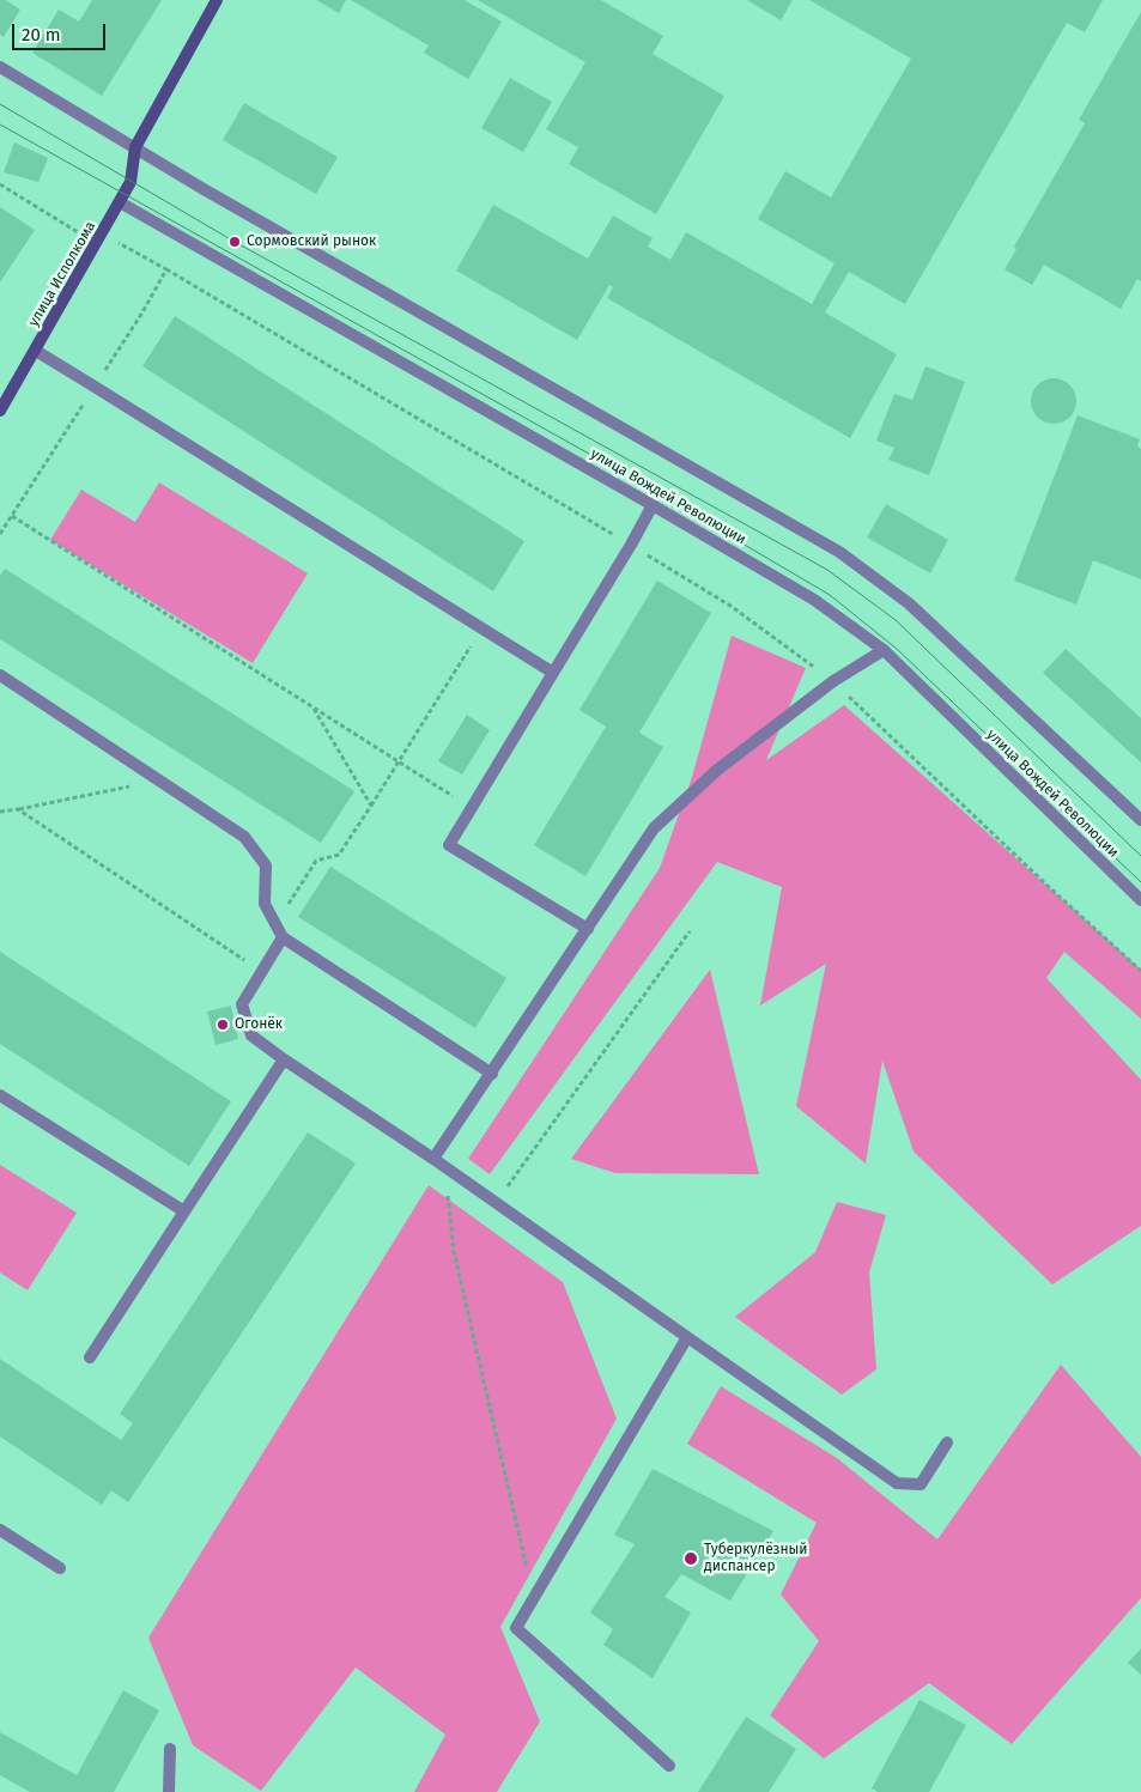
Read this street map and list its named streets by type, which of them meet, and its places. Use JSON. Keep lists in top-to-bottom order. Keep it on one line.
{"streets":{"street":["улица Исполкома","улица Вождей Революции"]},"crossings":[["улица Исполкома","улица Вождей Революции"]],"places":["Сормовский рынок","Огонёк","Туберкулёзный диспансер"],"scale_bar":"20 m"}
